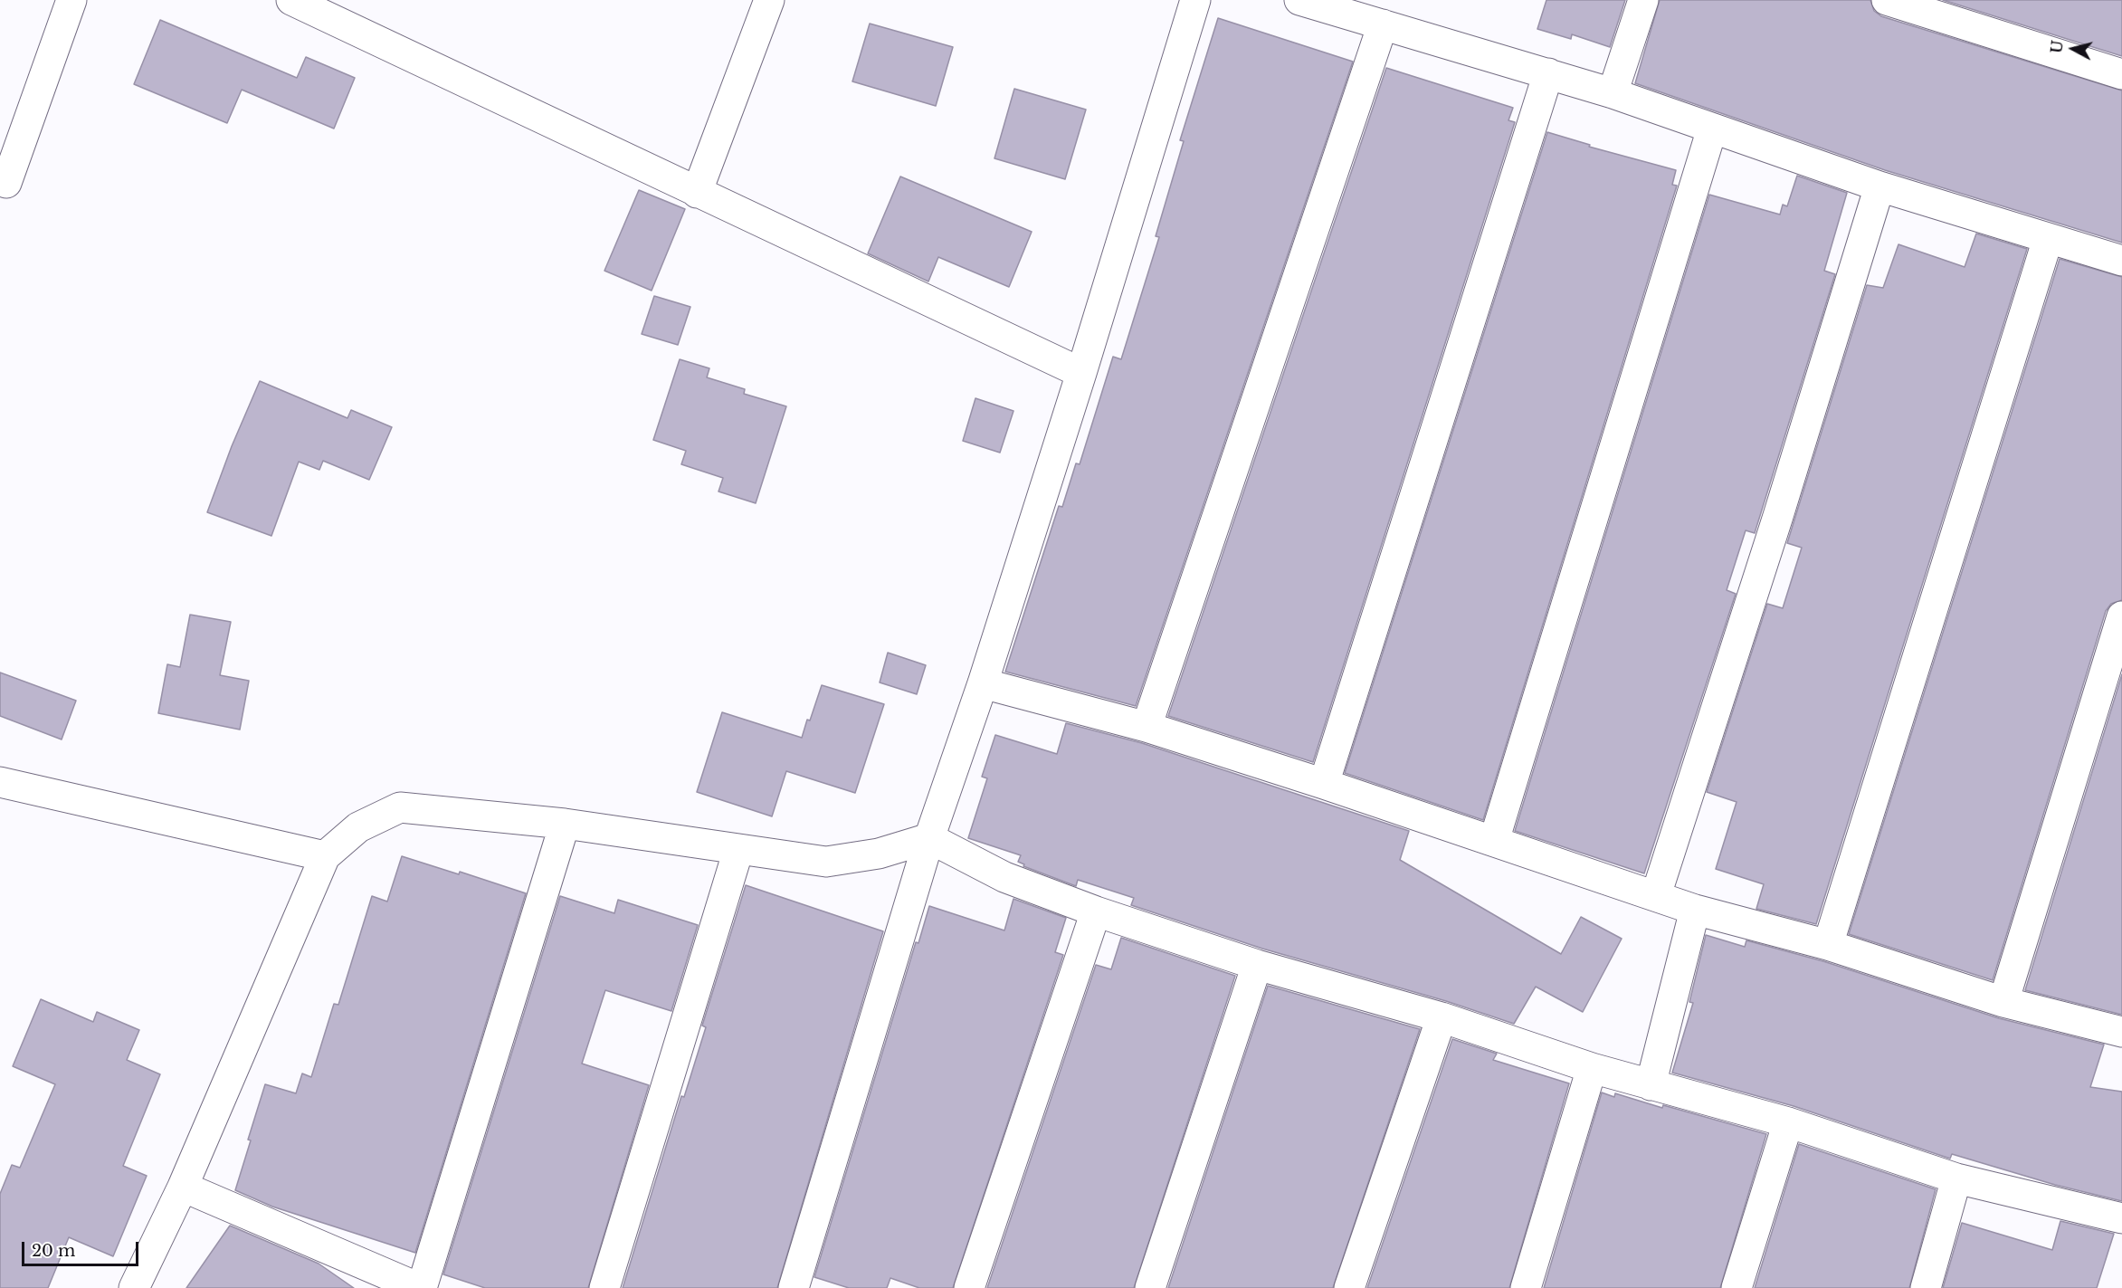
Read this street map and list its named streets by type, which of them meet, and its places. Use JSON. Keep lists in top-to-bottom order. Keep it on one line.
{"scale_bar":"20 m","north":"left"}
